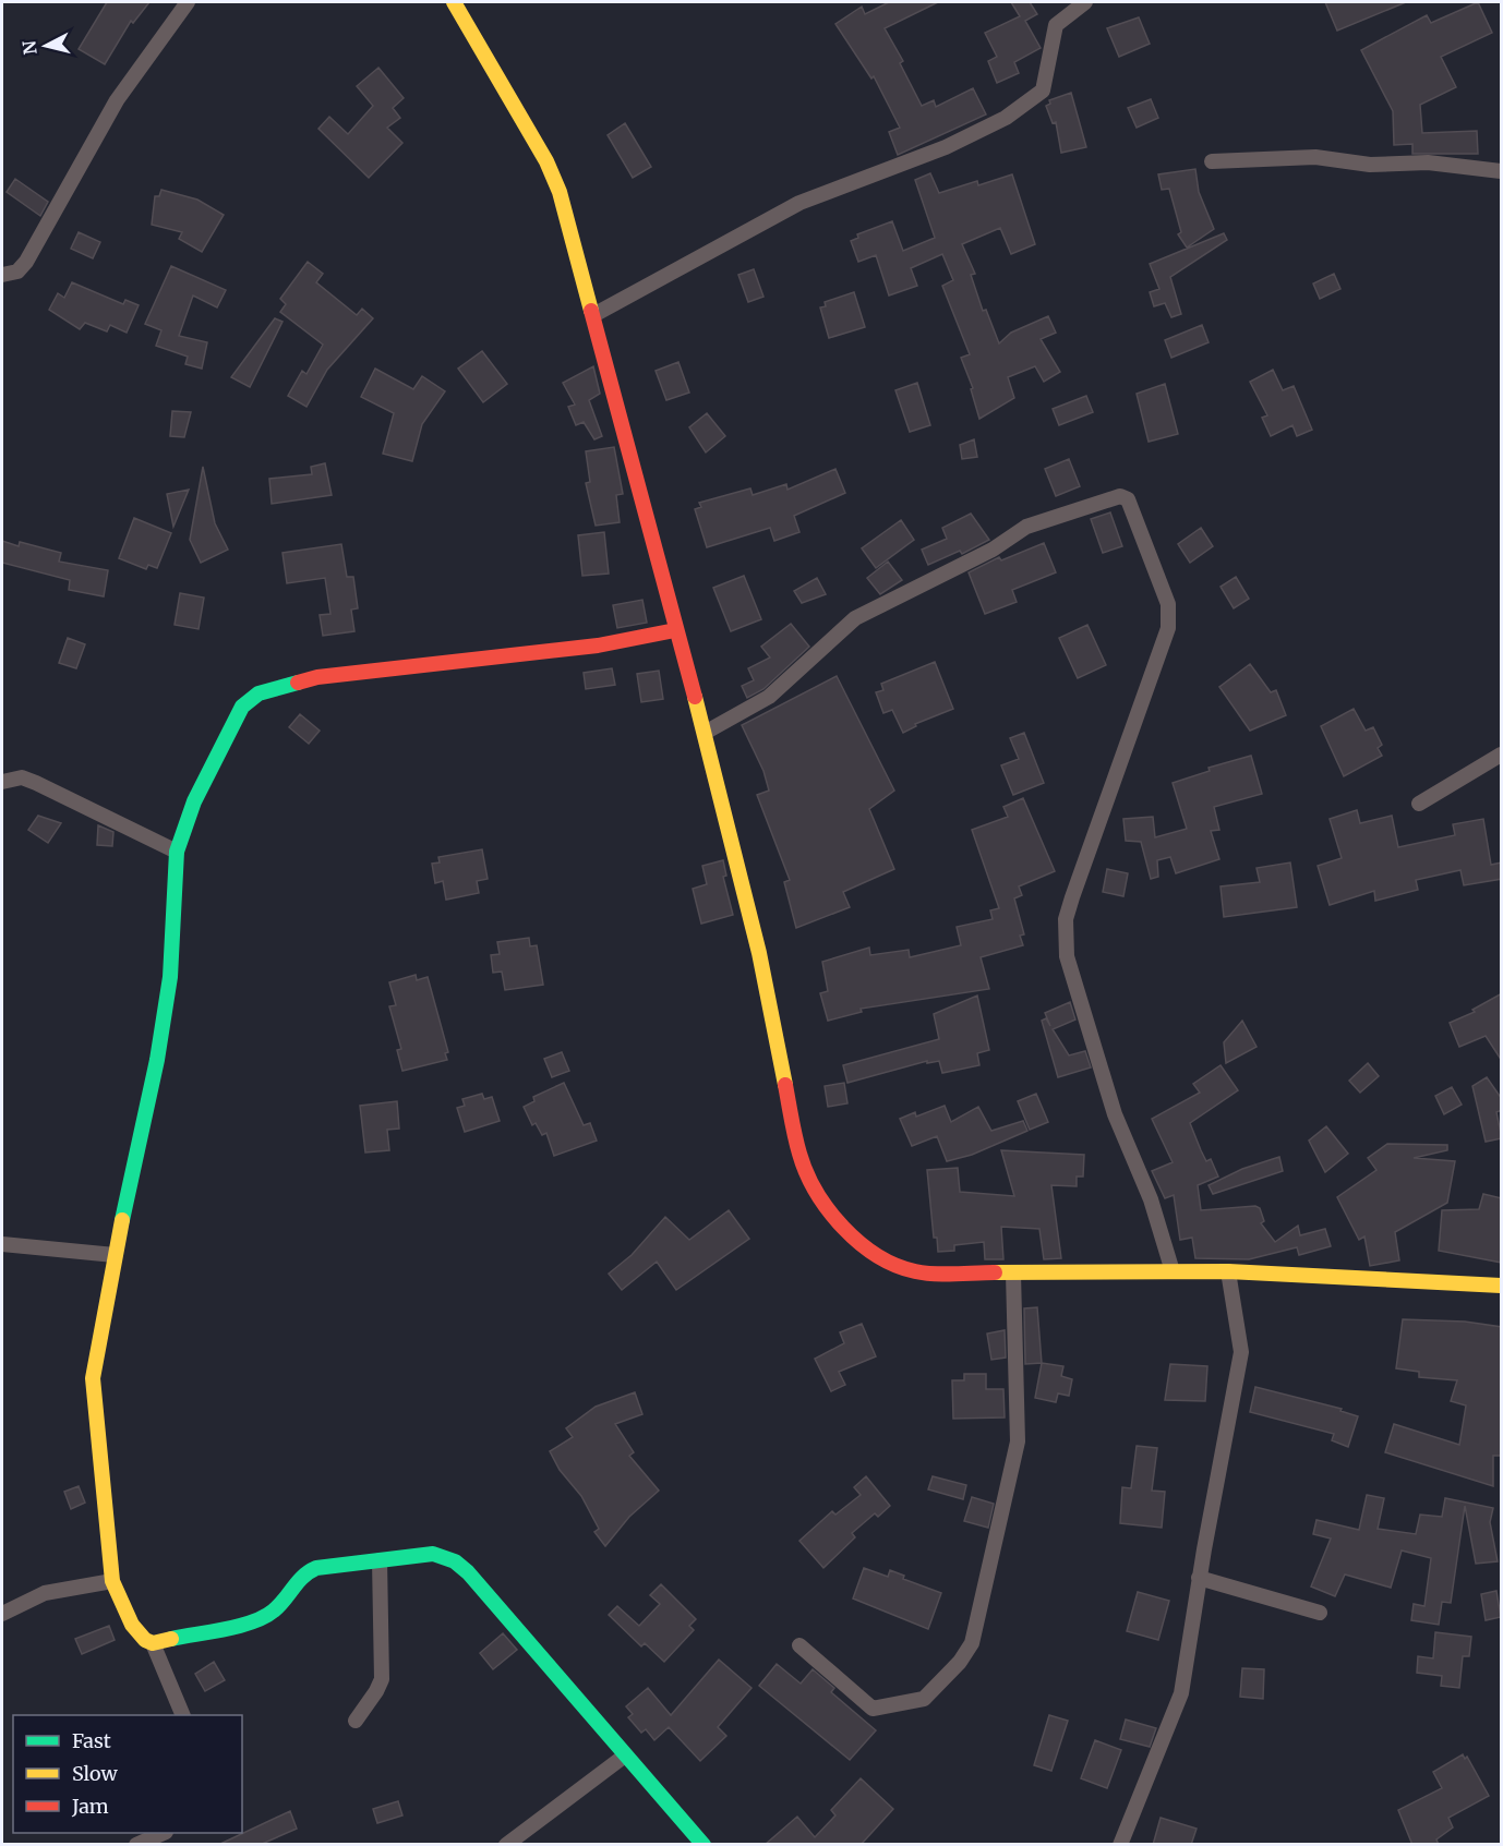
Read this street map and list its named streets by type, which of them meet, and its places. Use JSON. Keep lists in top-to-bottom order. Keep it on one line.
{"legend":["Fast","Slow","Jam"],"north":"left"}
